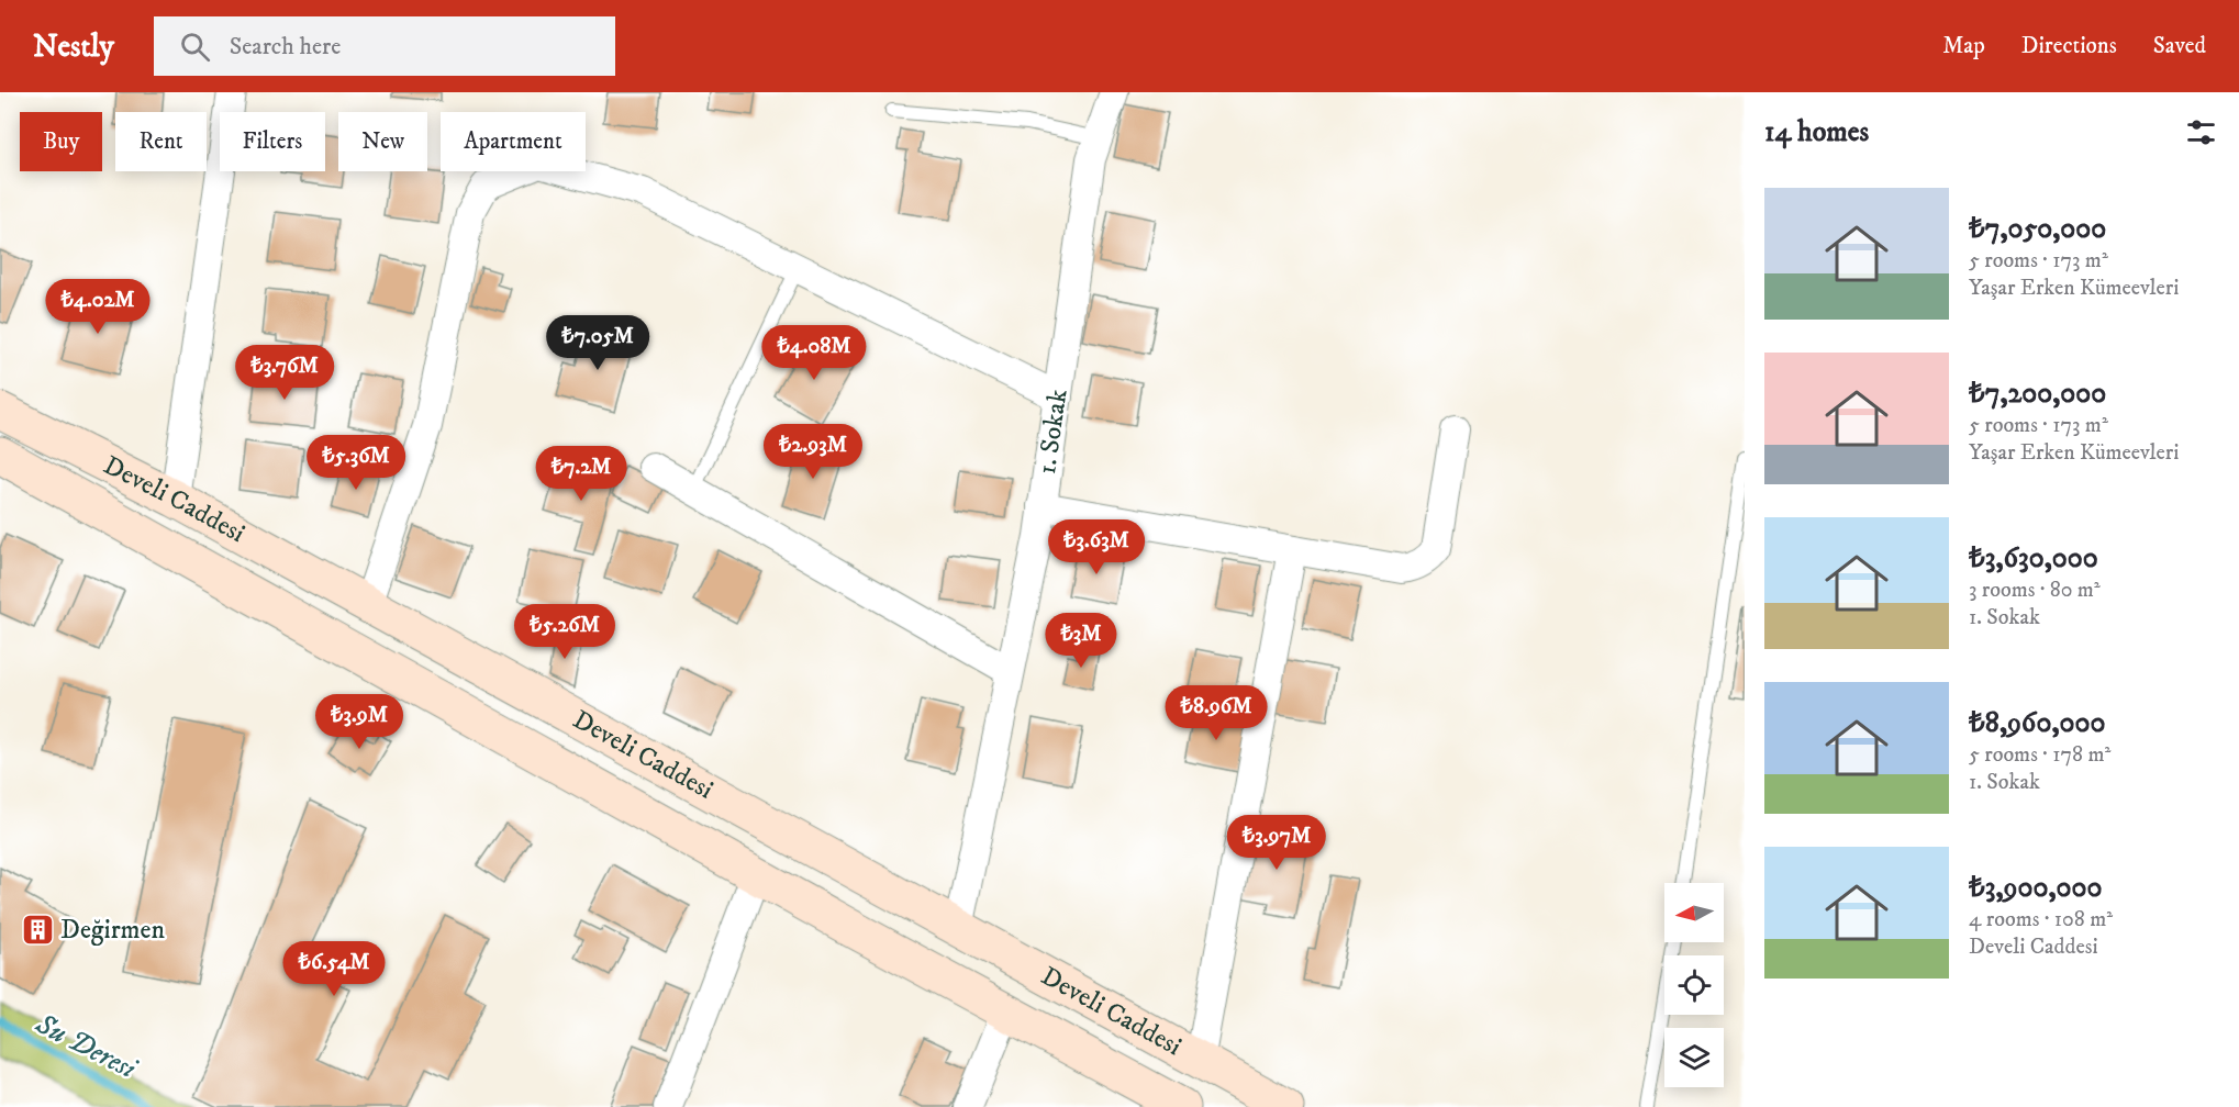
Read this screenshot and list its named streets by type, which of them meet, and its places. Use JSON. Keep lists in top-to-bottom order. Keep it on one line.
{"streets":{"main road":["Develi Caddesi"],"street":["1. Sokak"]},"crossings":[["1. Sokak","Develi Caddesi"]],"water":["Su Deresi"],"places":{"building":["Değirmen"]},"north":"left","page":{"header":"Nestly","search":"Search here","nav":["Map","Directions","Saved"],"heading":"14 homes","chip":["Buy","Rent","Filters","New","Apartment"],"list":[{"name":"₺7,050,000","note":"5 rooms · 173 m² · Yaşar Erken Kümeevleri"},{"name":"₺7,200,000","note":"5 rooms · 173 m² · Yaşar Erken Kümeevleri"},{"name":"₺3,630,000","note":"3 rooms · 80 m² · 1. Sokak"},{"name":"₺8,960,000","note":"5 rooms · 178 m² · 1. Sokak"},{"name":"₺3,900,000","note":"4 rooms · 108 m² · Develi Caddesi"}],"price":["₺4.02M","₺7.05M","₺4.08M","₺3.76M","₺2.93M","₺5.36M","₺7.2M","₺3.63M","₺5.26M","₺3M","₺8.96M","₺3.9M","₺3.97M","₺6.54M"]}}
